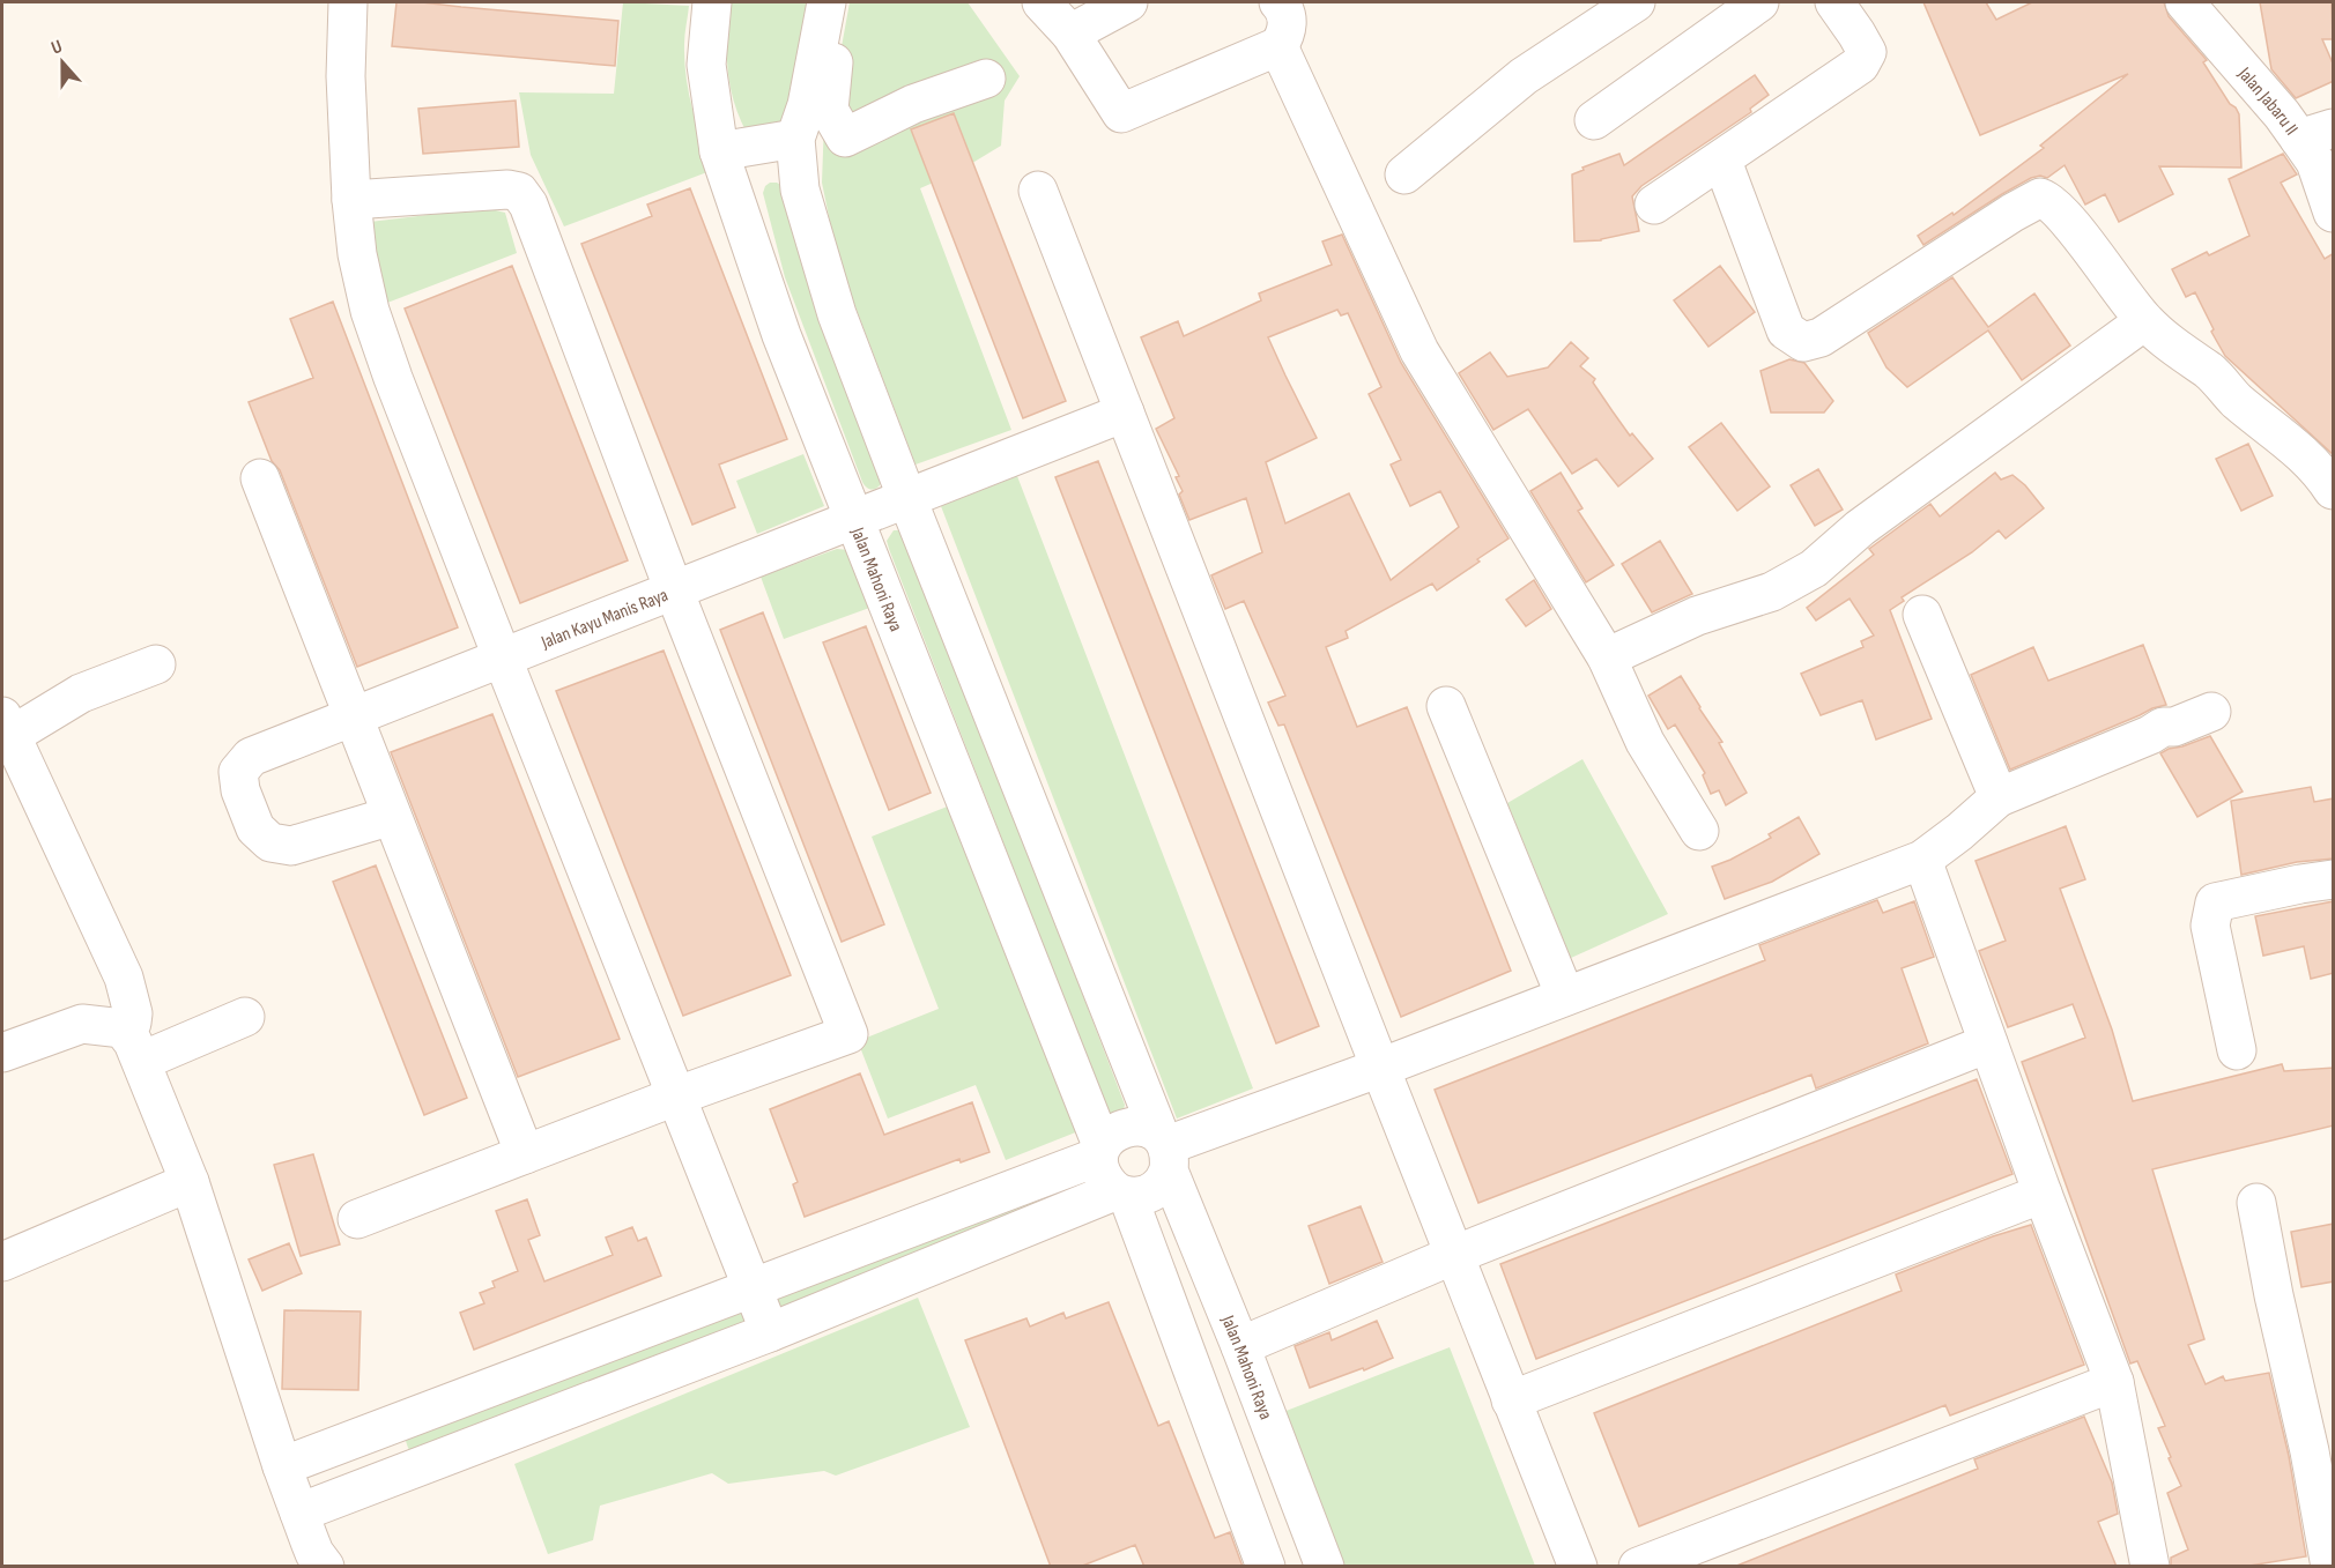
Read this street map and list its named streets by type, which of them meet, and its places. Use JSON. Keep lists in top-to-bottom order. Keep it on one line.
{"streets":{"street":["Jalan Jabaru II","Jalan Mahoni Raya","Jalan Kayu Manis Raya"]},"crossings":[["Jalan Mahoni Raya","Jalan Kayu Manis Raya"]],"north":"top"}
